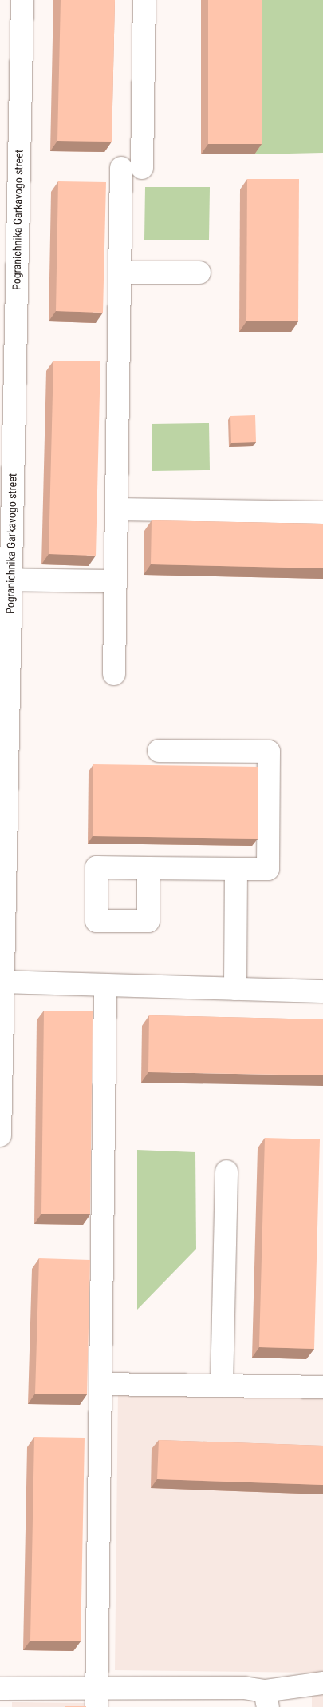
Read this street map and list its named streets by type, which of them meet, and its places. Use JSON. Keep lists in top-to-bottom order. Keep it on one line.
{"streets":{"street":["Pogranichnika Garkavogo street"]}}
